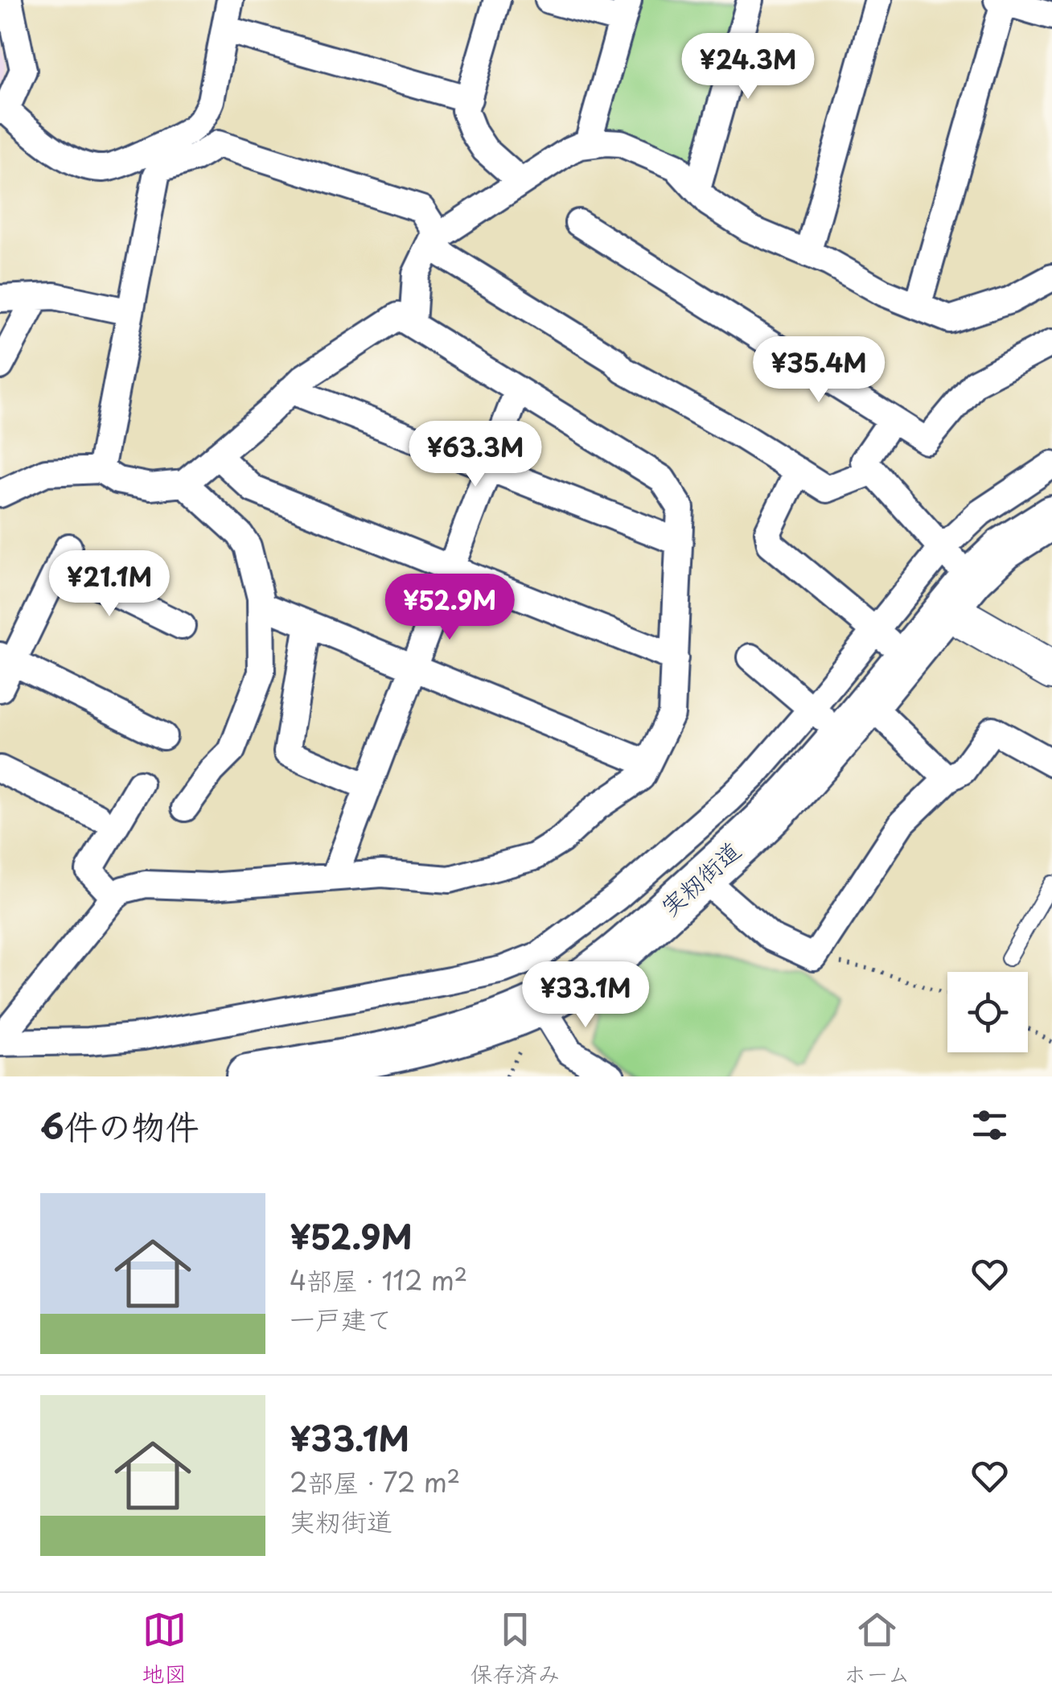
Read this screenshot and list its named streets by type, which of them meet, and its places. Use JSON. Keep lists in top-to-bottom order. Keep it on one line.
{"streets":{"main road":["実籾街道"]},"page":{"price":["¥24.3M","¥35.4M","¥63.3M","¥21.1M","¥52.9M","¥33.1M"],"heading":"6件の物件","list":[{"name":"¥52.9M","note":"4部屋 · 112 m² · 一戸建て"},{"name":"¥33.1M","note":"2部屋 · 72 m² · 実籾街道"}],"tabs":["地図","保存済み","ホーム"]}}
